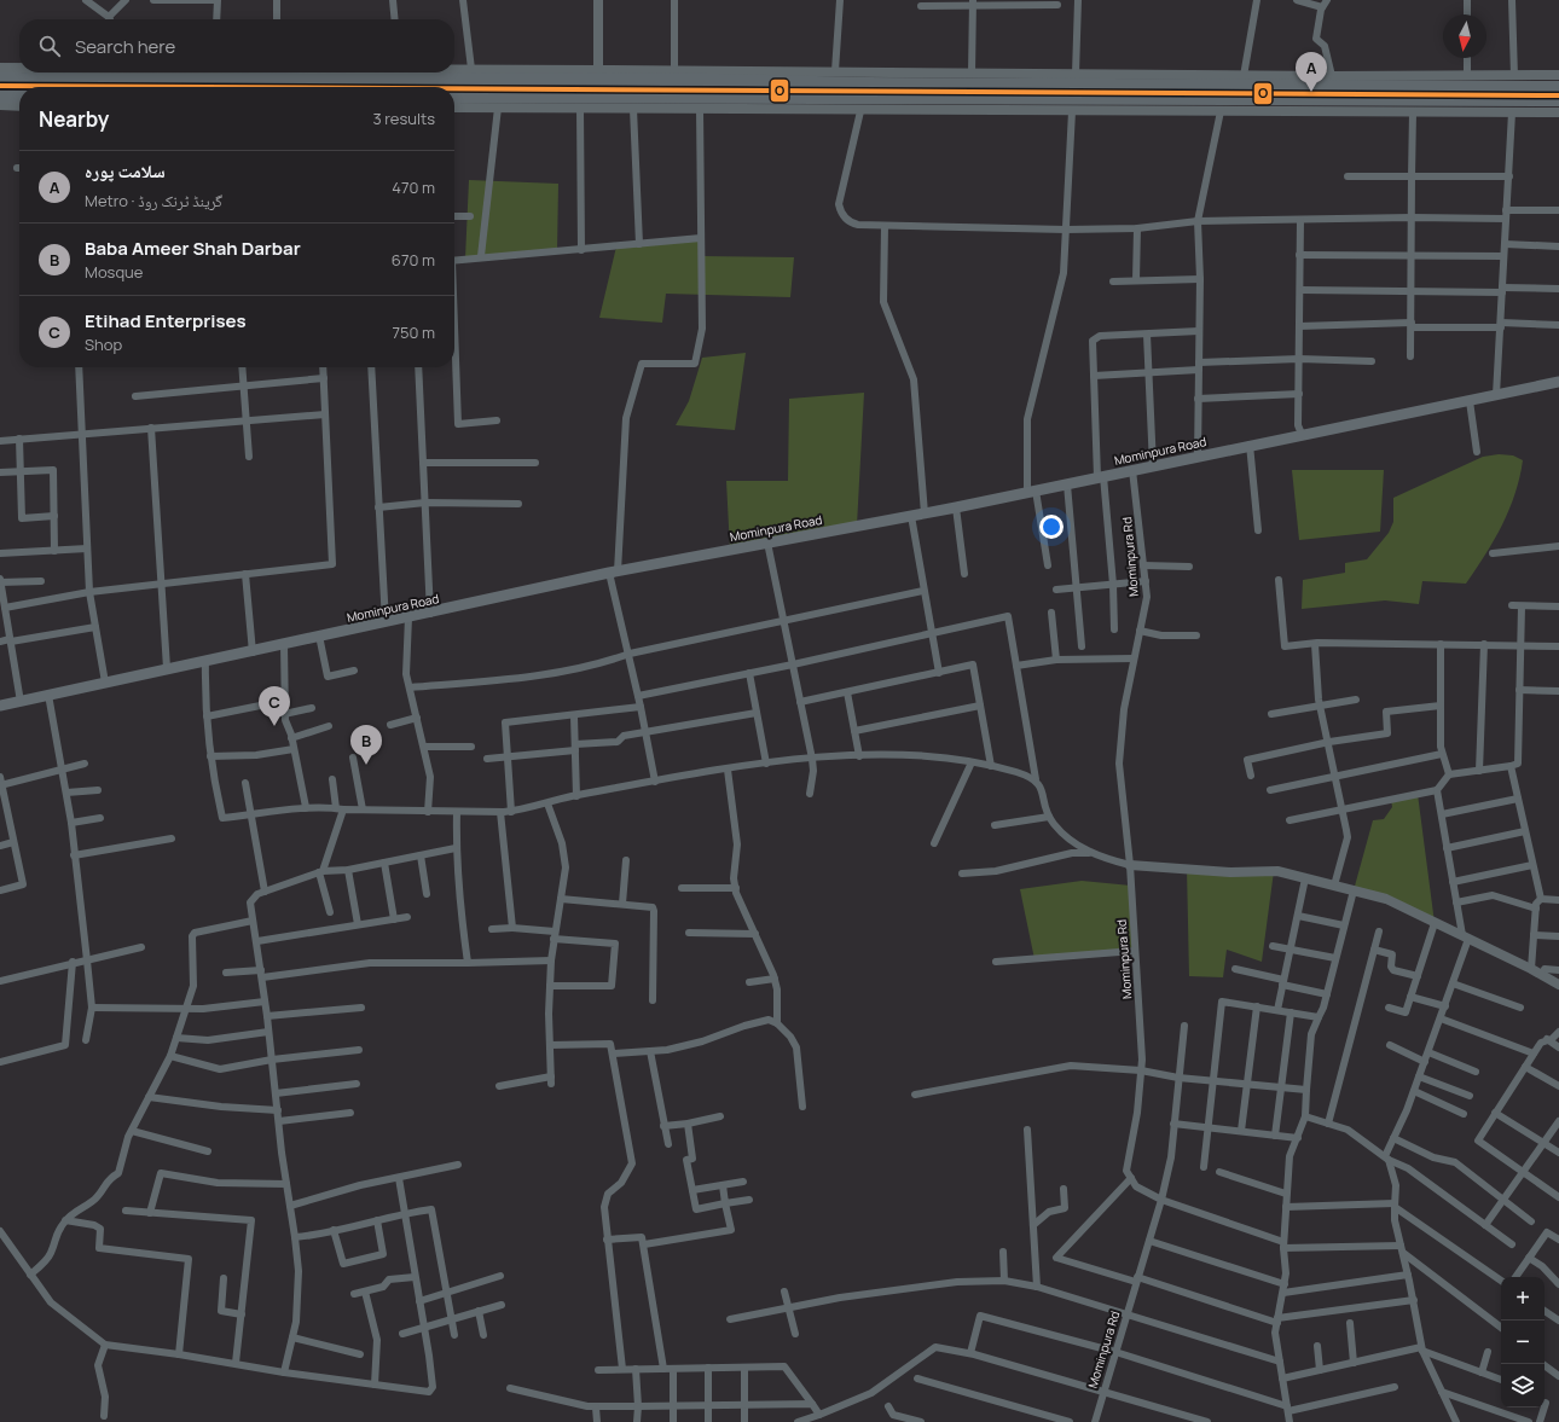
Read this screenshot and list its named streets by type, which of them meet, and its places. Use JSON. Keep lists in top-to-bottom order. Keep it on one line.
{"streets":{"main road":["Mominpura Road"],"street":["Mominpura Rd"]},"crossings":[["Mominpura Road","Mominpura Rd"]],"lines":["transit line O"],"north":"bottom","page":{"search":"Search here","pins":["A","C","B"],"heading":["Nearby","3 results"],"list":[{"mark":"A","name":"سلامت پورہ","note":"Metro · گرینڈ ٹرنک روڈ","value":"470 m"},{"mark":"B","name":"Baba Ameer Shah Darbar","note":"Mosque","value":"670 m"},{"mark":"C","name":"Etihad Enterprises","note":"Shop","value":"750 m"}],"map_buttons":["+","−"]}}
